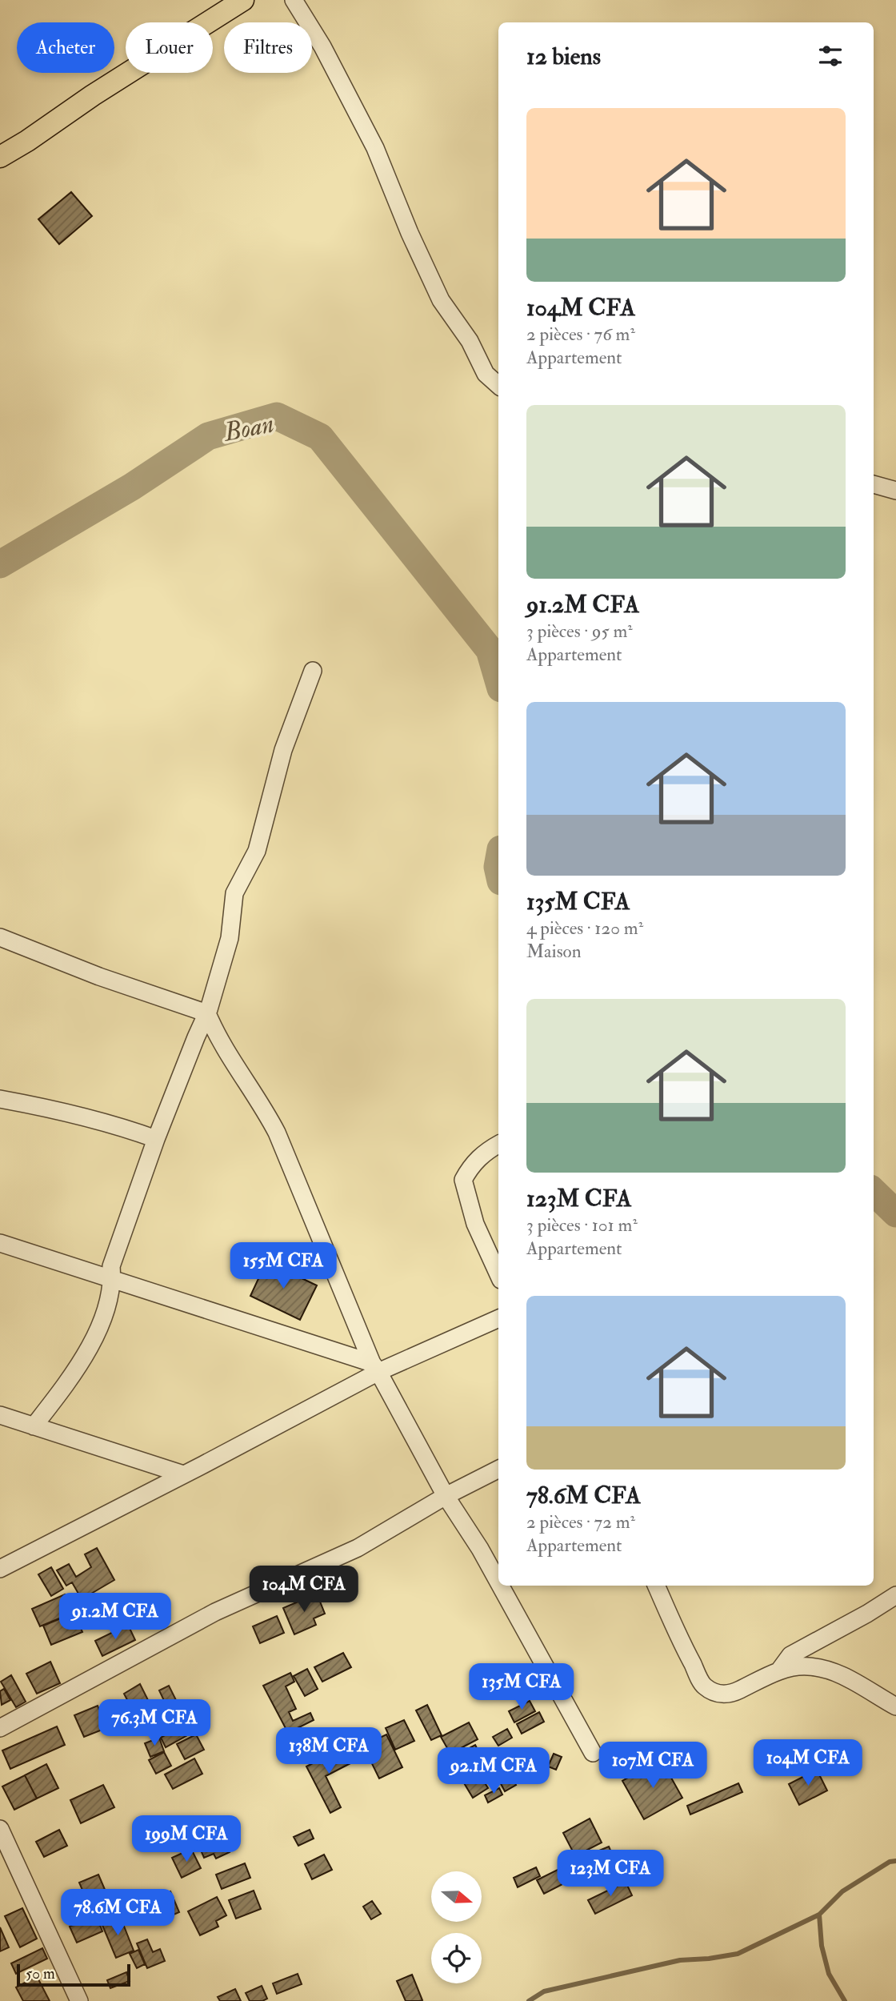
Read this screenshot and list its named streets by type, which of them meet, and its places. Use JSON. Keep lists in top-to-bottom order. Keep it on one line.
{"water":["Boan"],"scale_bar":"50 m","north":"right","page":{"chip":["Acheter","Louer","Filtres"],"heading":"12 biens","list":[{"name":"104M CFA","note":"2 pièces · 76 m² · Appartement"},{"name":"91.2M CFA","note":"3 pièces · 95 m² · Appartement"},{"name":"135M CFA","note":"4 pièces · 120 m² · Maison"},{"name":"123M CFA","note":"3 pièces · 101 m² · Appartement"},{"name":"78.6M CFA","note":"2 pièces · 72 m² · Appartement"}],"price":["155M CFA","104M CFA","91.2M CFA","135M CFA","76.3M CFA","138M CFA","104M CFA","107M CFA","92.1M CFA","199M CFA","123M CFA","78.6M CFA"],"scale":"50 m"}}
